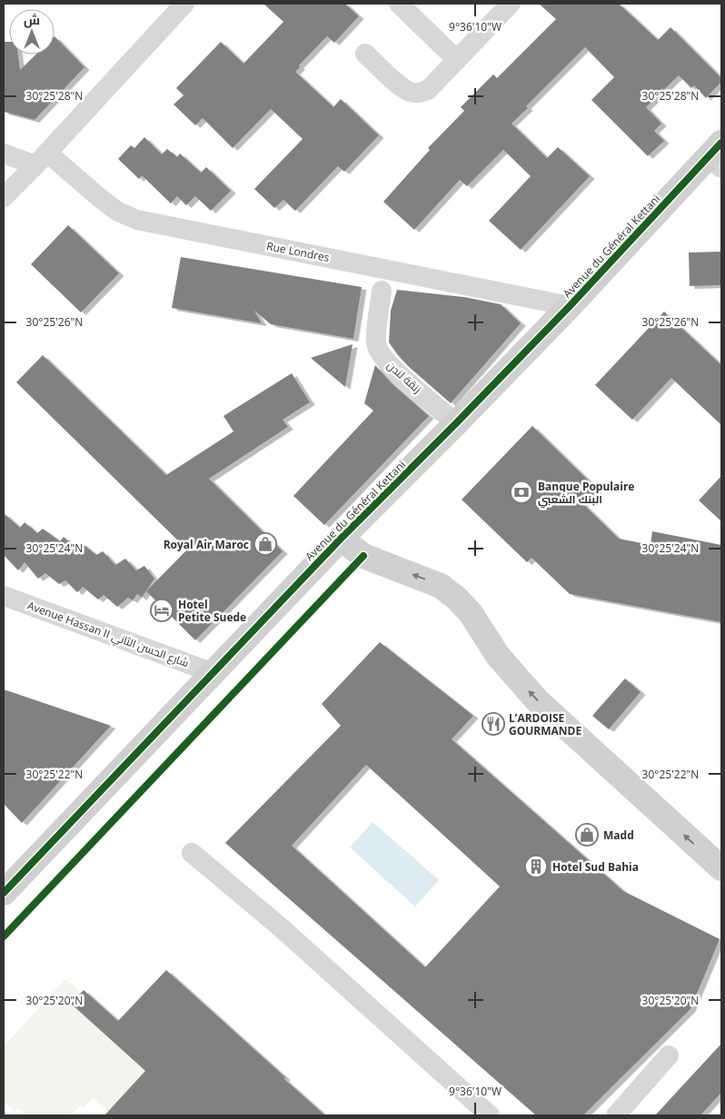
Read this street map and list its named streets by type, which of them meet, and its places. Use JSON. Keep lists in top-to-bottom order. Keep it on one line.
{"streets":{"street":["Avenue du Général Kettani","Rue Londres","زنقة لندن","Avenue Hassan II شارع الحسن الثاني"]},"crossings":[["Avenue du Général Kettani","Rue Londres"],["Avenue du Général Kettani","زنقة لندن"],["Avenue du Général Kettani","Avenue Hassan II شارع الحسن الثاني"]],"places":{"bank":["Banque Populaire البنك الشعبي"],"shop":["Royal Air Maroc","Madd"],"hotel":["Hotel Petite Suede"],"restaurant":["L’ARDOISE GOURMANDE"],"building":["Hotel Sud Bahia"]},"north":"top","coordinates":["9°36'10\"W","30°25'28\"N","30°25'26\"N","30°25'24\"N","30°25'22\"N","30°25'20\"N"]}
